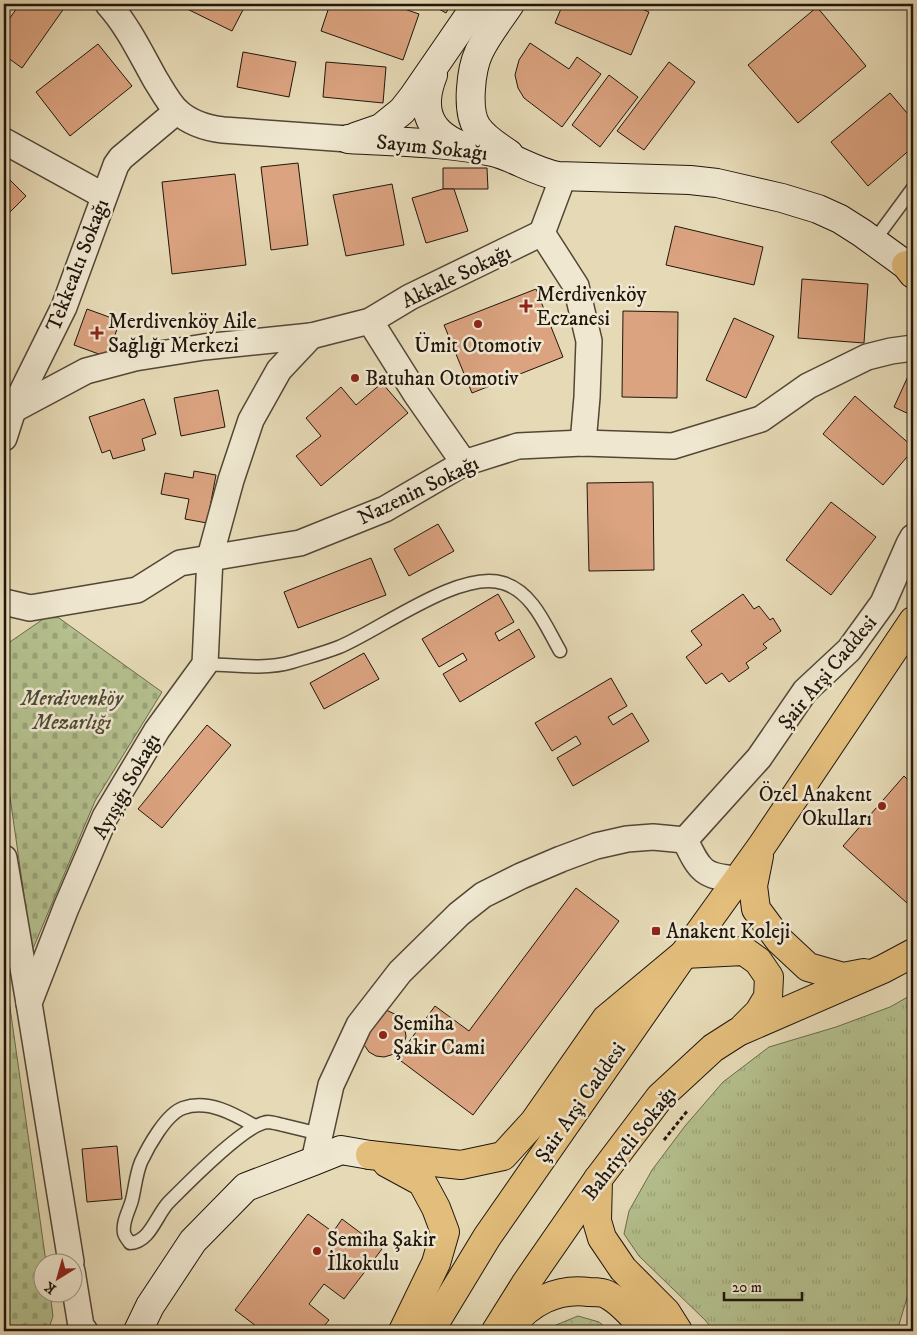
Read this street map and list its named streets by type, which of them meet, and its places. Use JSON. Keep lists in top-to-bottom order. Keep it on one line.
{"streets":{"main road":["Şair Arşi Caddesi","Bahriyeli Sokağı"],"street":["Sayım Sokağı","Tekkealtı Sokağı","Akkale Sokağı","Nazenin Sokağı","Ayışığı Sokağı"]},"crossings":[["Sayım Sokağı","Tekkealtı Sokağı"],["Tekkealtı Sokağı","Akkale Sokağı"]],"parks":["Merdivenköy Mezarlığı"],"places":{"health":["Merdivenköy Eczanesi","Merdivenköy Aile Sağlığı Merkezi"],"other":["Ümit Otomotiv","Batuhan Otomotiv","Özel Anakent Okulları","Semiha Şakir Cami","Semiha Şakir İlkokulu"],"transit":["Anakent Koleji"]},"scale_bar":"20 m","north":"bottom left"}
